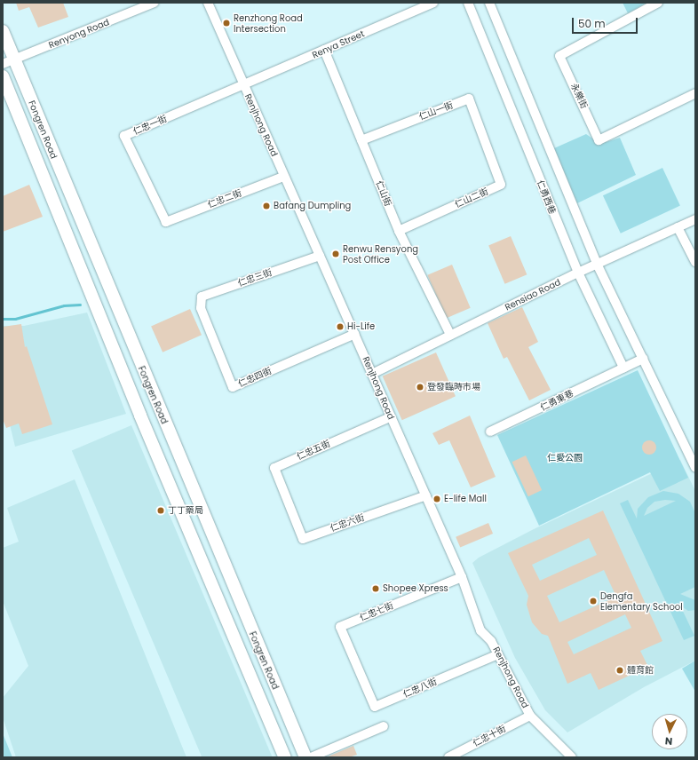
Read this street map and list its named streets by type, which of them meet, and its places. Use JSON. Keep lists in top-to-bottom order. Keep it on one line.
{"streets":{"main road":["Fongren Road"],"street":["Renyong Road","Renya Street","永樂街","仁山一街","仁忠一街","Renjhong Road","仁山街","仁勇西巷","仁山二街","仁忠二街","仁忠三街","Rensiao Road","仁忠四街","仁勇東巷","仁忠五街","仁忠六街","仁忠七街","仁忠八街","仁忠十街"]},"crossings":[["Renyong Road","Fongren Road"],["Renya Street","仁忠一街"],["Renya Street","Renjhong Road"],["Renya Street","仁山街"],["仁山一街","仁山街"],["仁山一街","仁山二街"],["仁忠一街","Renjhong Road"],["仁忠一街","仁忠二街"],["Renjhong Road","仁忠二街"],["Renjhong Road","仁忠三街"],["Renjhong Road","Rensiao Road"],["Renjhong Road","仁忠四街"],["Renjhong Road","仁忠五街"],["Renjhong Road","仁忠六街"],["Renjhong Road","仁忠七街"],["Renjhong Road","仁忠八街"],["Renjhong Road","仁忠十街"],["仁山街","仁山二街"],["仁山街","Rensiao Road"],["仁勇西巷","Rensiao Road"],["仁勇西巷","仁勇東巷"],["仁忠三街","仁忠四街"],["仁忠五街","仁忠六街"],["仁忠七街","仁忠八街"]],"parks":["仁愛公園"],"places":["Renzhong Road Intersection","Bafang Dumpling","Renwu Rensyong Post Office","Hi-Life","登發臨時市場","E-life Mall","丁丁藥局","Shopee Xpress","Dengfa Elementary School","體育館"],"scale_bar":"50 m","north":"bottom"}
